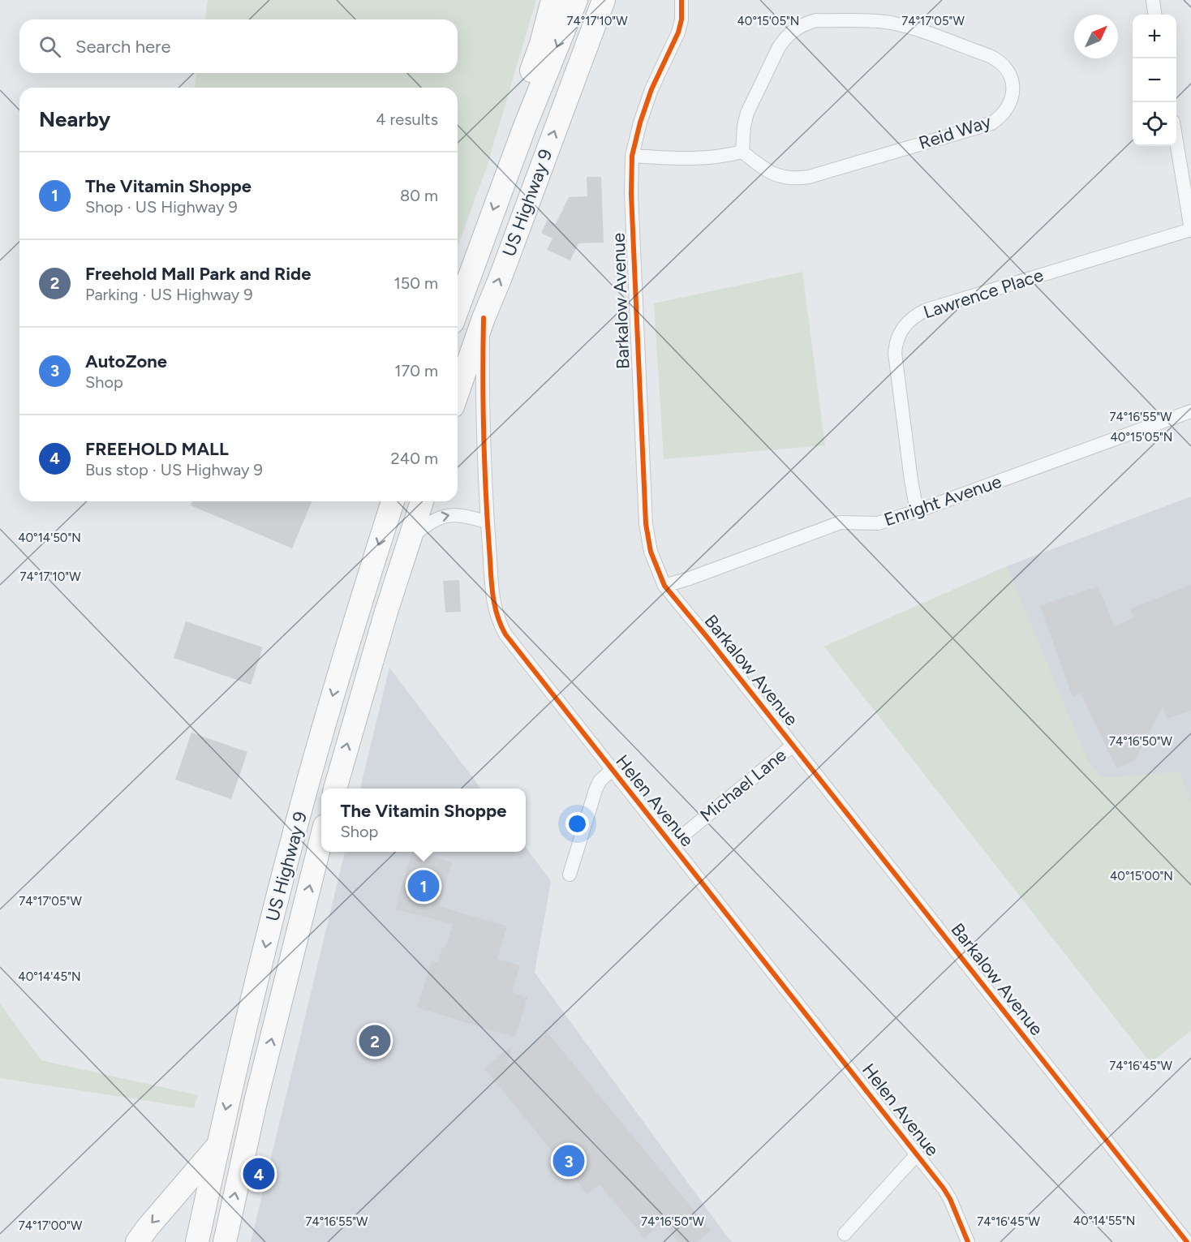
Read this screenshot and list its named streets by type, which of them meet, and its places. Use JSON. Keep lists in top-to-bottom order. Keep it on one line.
{"streets":{"highway":["US Highway 9"],"street":["Reid Way","Lawrence Place","Barkalow Avenue","Enright Avenue","Michael Lane","Helen Avenue"]},"crossings":[["US Highway 9","Helen Avenue"],["Lawrence Place","Enright Avenue"],["Barkalow Avenue","Enright Avenue"],["Barkalow Avenue","Michael Lane"],["Michael Lane","Helen Avenue"]],"north":"top right","page":{"map_buttons":["+","−"],"search":"Search here","heading":["Nearby","4 results"],"list":[{"mark":"1","name":"The Vitamin Shoppe","note":"Shop · US Highway 9","value":"80 m"},{"mark":"2","name":"Freehold Mall Park and Ride","note":"Parking · US Highway 9","value":"150 m"},{"mark":"3","name":"AutoZone","note":"Shop","value":"170 m"},{"mark":"4","name":"FREEHOLD MALL","note":"Bus stop · US Highway 9","value":"240 m"}],"popup":["The Vitamin Shoppe","Shop"],"pins":["1","2","3","4"]},"coordinates":["74°17'10\"W","74°17'05\"W","40°15'05\"N","74°16'55\"W","40°14'50\"N","74°16'50\"W","40°15'00\"N","40°14'45\"N","74°16'45\"W","40°14'55\"N","74°17'00\"W"]}
